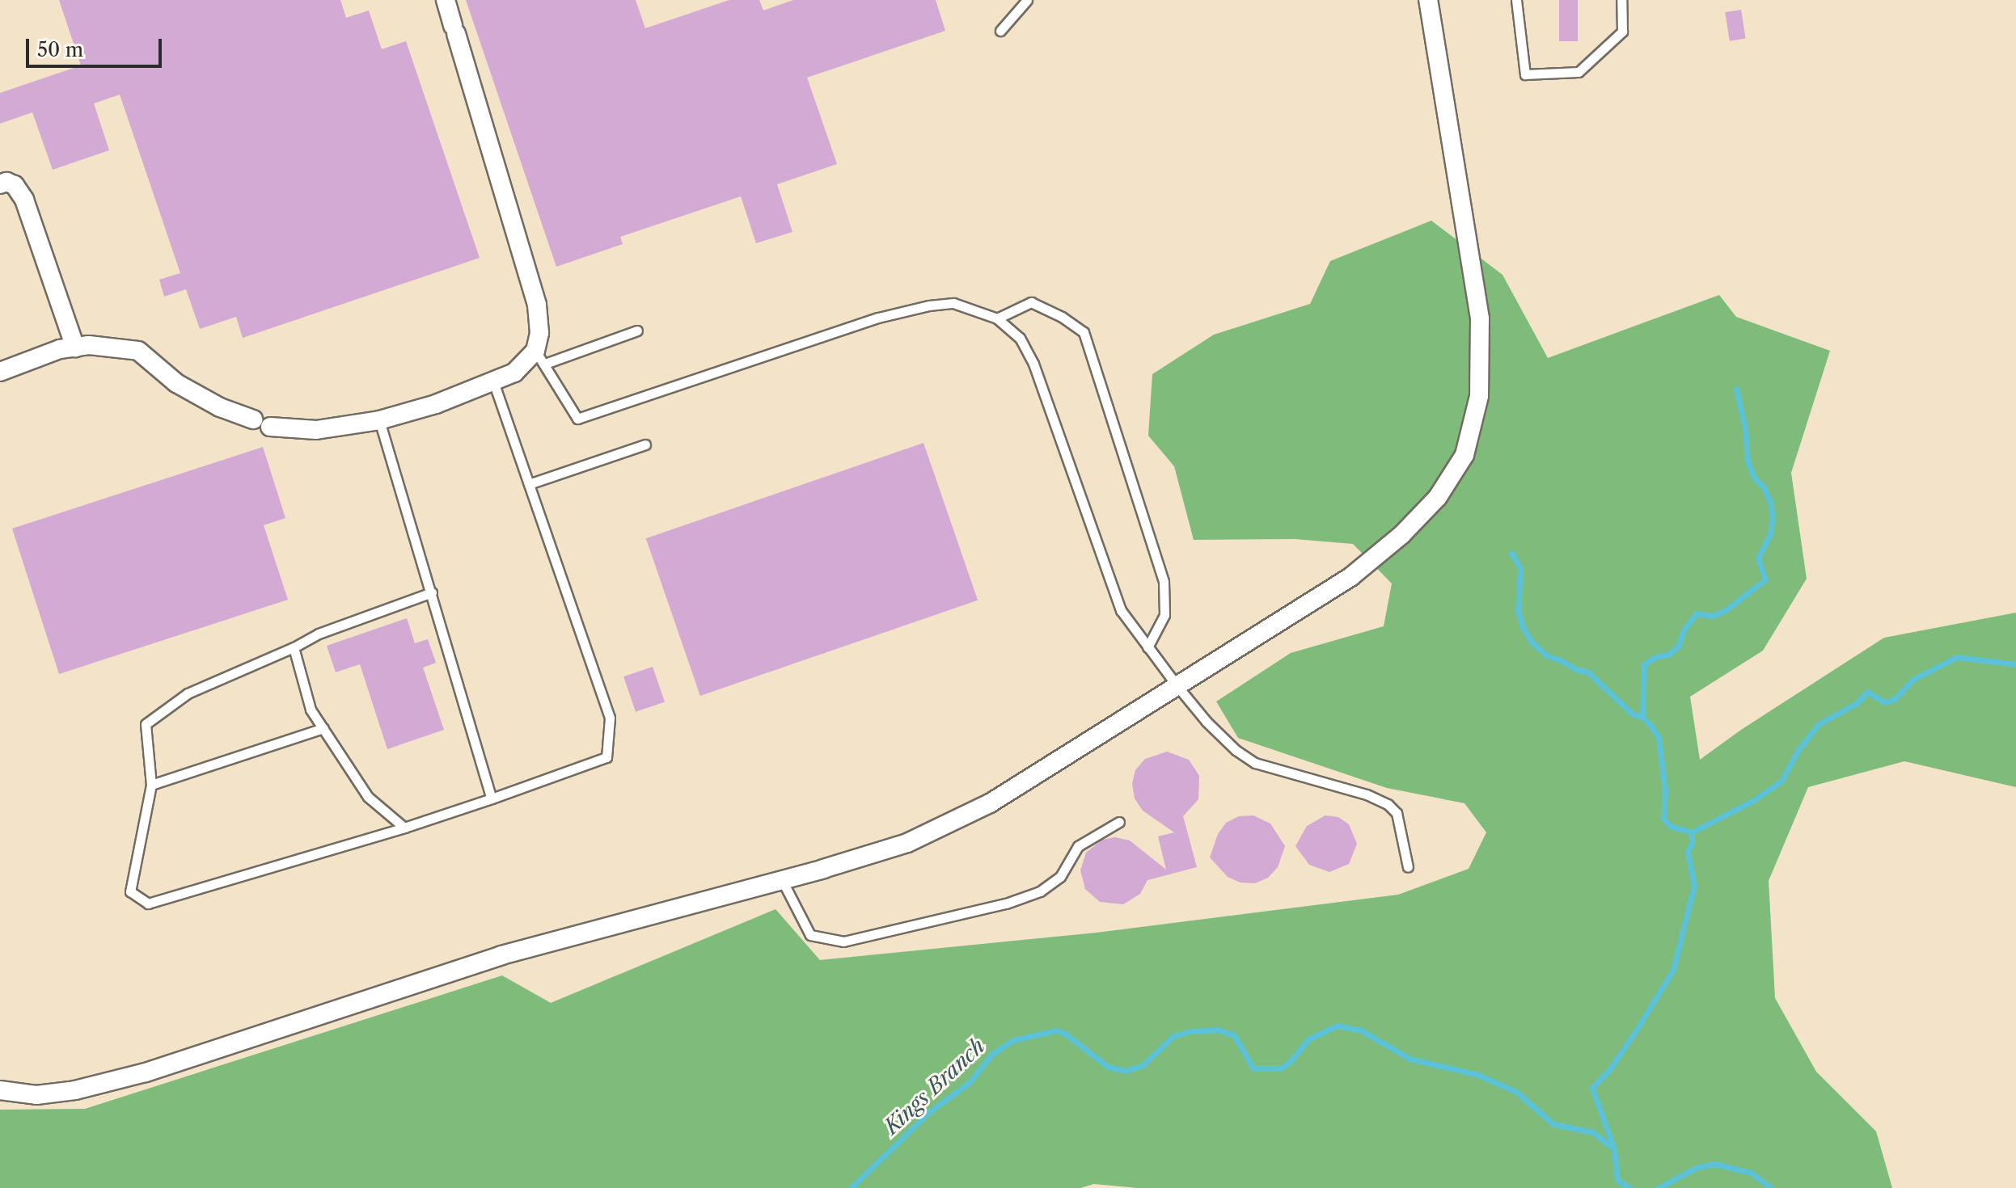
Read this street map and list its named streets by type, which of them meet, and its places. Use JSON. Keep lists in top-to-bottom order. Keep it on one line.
{"water":["Kings Branch"],"scale_bar":"50 m"}
